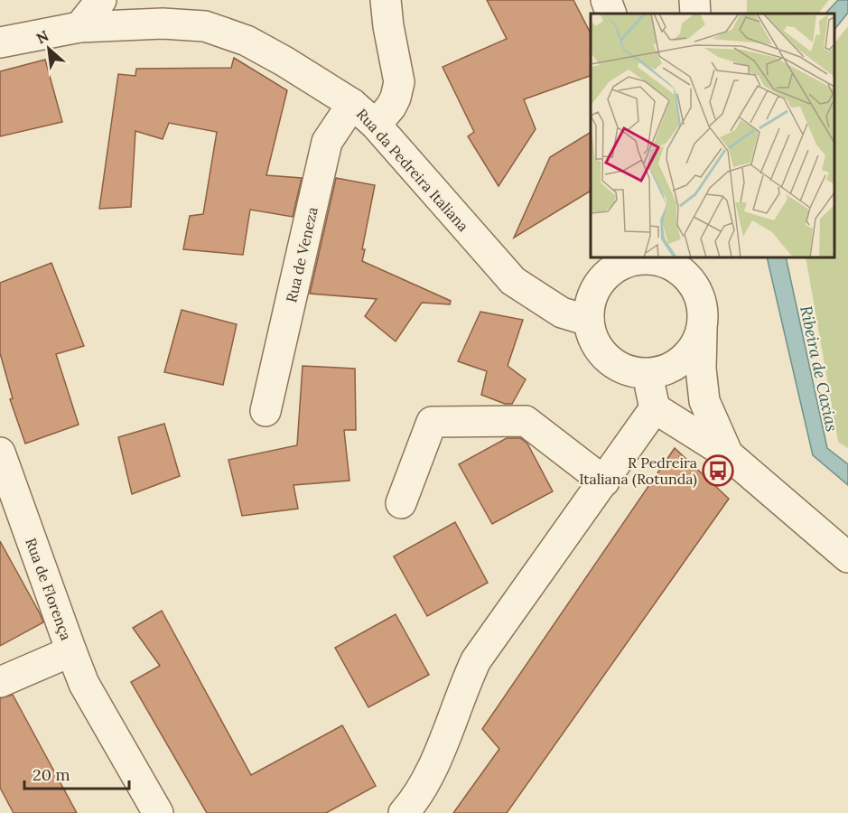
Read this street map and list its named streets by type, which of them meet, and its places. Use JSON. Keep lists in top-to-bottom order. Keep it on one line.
{"streets":{"street":["Rua da Pedreira Italiana","Rua de Veneza","Rua de Florença"]},"crossings":[["Rua da Pedreira Italiana","Rua de Veneza"]],"water":["Ribeira de Caxias"],"places":{"bus stop":["R Pedreira Italiana (Rotunda)"]},"scale_bar":"20 m","north":"top left"}
